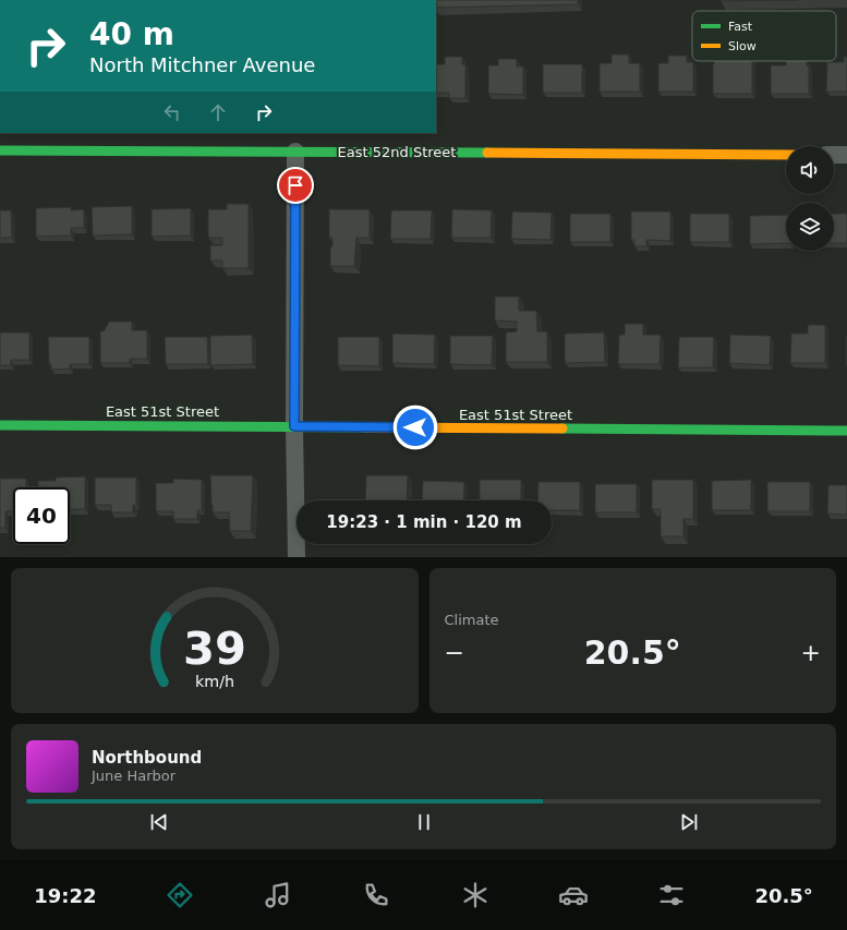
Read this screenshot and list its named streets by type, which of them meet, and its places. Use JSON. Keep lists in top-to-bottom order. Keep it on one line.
{"streets":{"street":["East 52nd Street","East 51st Street"]},"legend":["Fast","Slow"],"page":{"turn":["40 m","North Mitchner Avenue"],"limit":"40","trip":"19:23 · 1 min · 120 m","tile":"Climate","heat":["−","20.5°","+"],"song":["Northbound","June Harbor"],"tabs":["19:22","20.5°"],"gauge":["39","km/h"]}}
